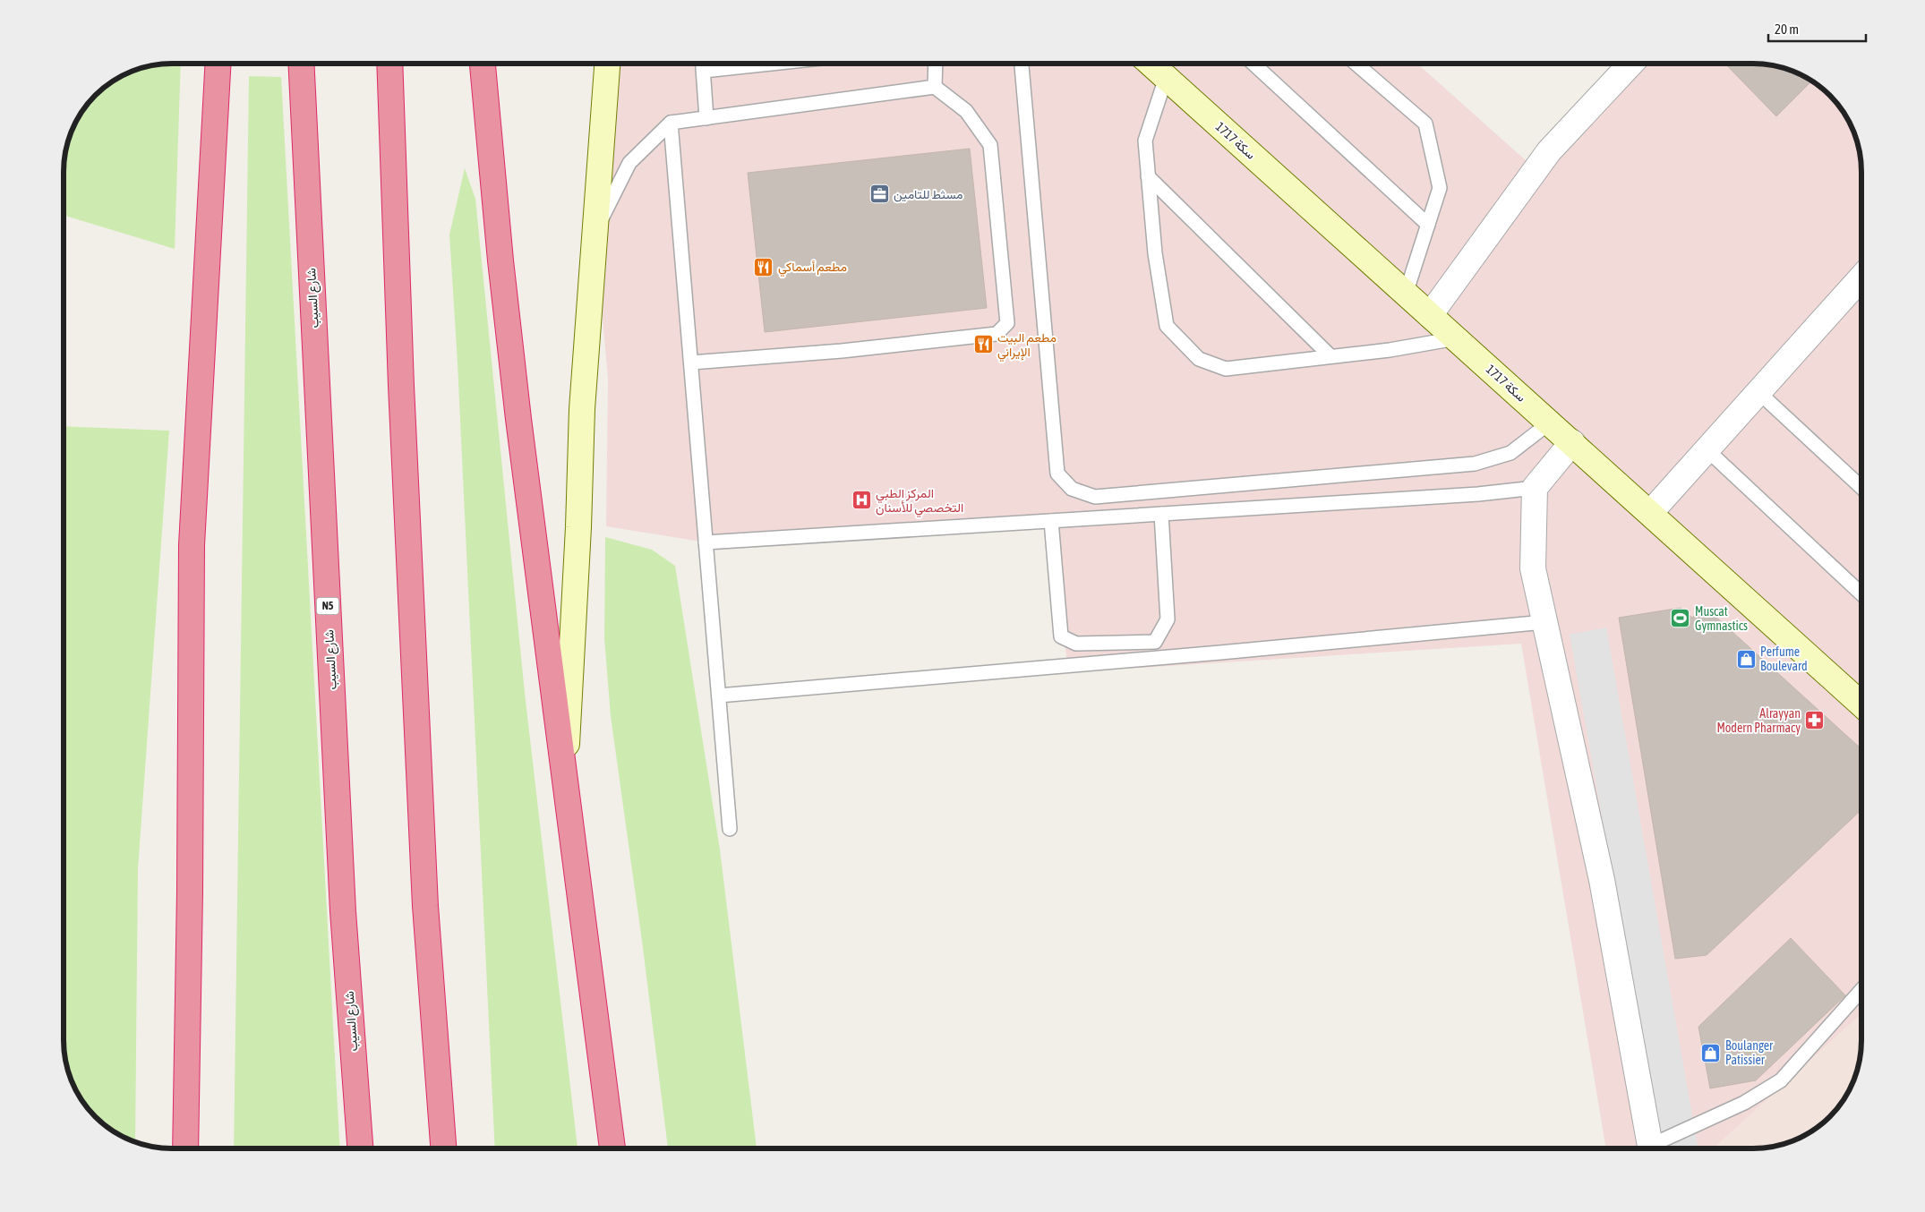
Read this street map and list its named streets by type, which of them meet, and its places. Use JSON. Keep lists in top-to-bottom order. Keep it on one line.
{"streets":{"highway":["شارع السيب","N5"],"street":["سكة 1717"]},"places":{"office":["مسثط للتامين"],"restaurant":["مطعم أسماكي","مطعم البيت الإيراني"],"hospital":["المركز الطبي التخصصي للأسنان"],"sports":["Muscat Gymnastics"],"shop":["Perfume Boulevard","Boulanger Patissier"],"pharmacy":["Alrayyan Modern Pharmacy"]},"scale_bar":"20 m"}
